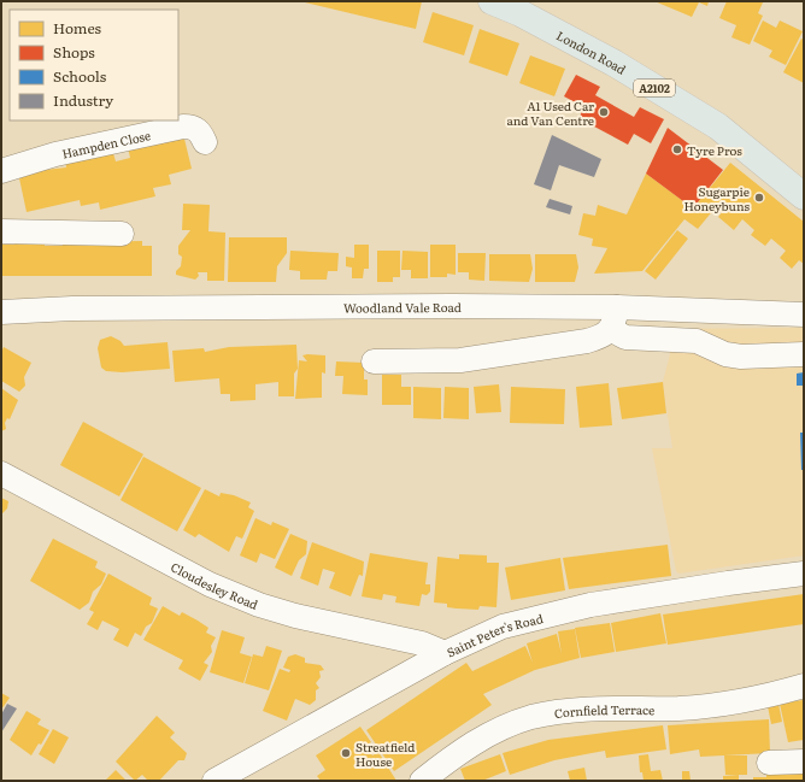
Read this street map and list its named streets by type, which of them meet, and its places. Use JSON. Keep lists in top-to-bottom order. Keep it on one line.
{"streets":{"main road":["London Road","A2102"],"street":["Hampden Close","Woodland Vale Road","Cloudesley Road","Saint Peter's Road","Cornfield Terrace"]},"crossings":[["Cloudesley Road","Saint Peter's Road"]],"places":["A1 Used Car and Van Centre","Tyre Pros","Sugarpie Honeybuns","Streatfield House"],"legend":["Homes","Shops","Schools","Industry"]}
